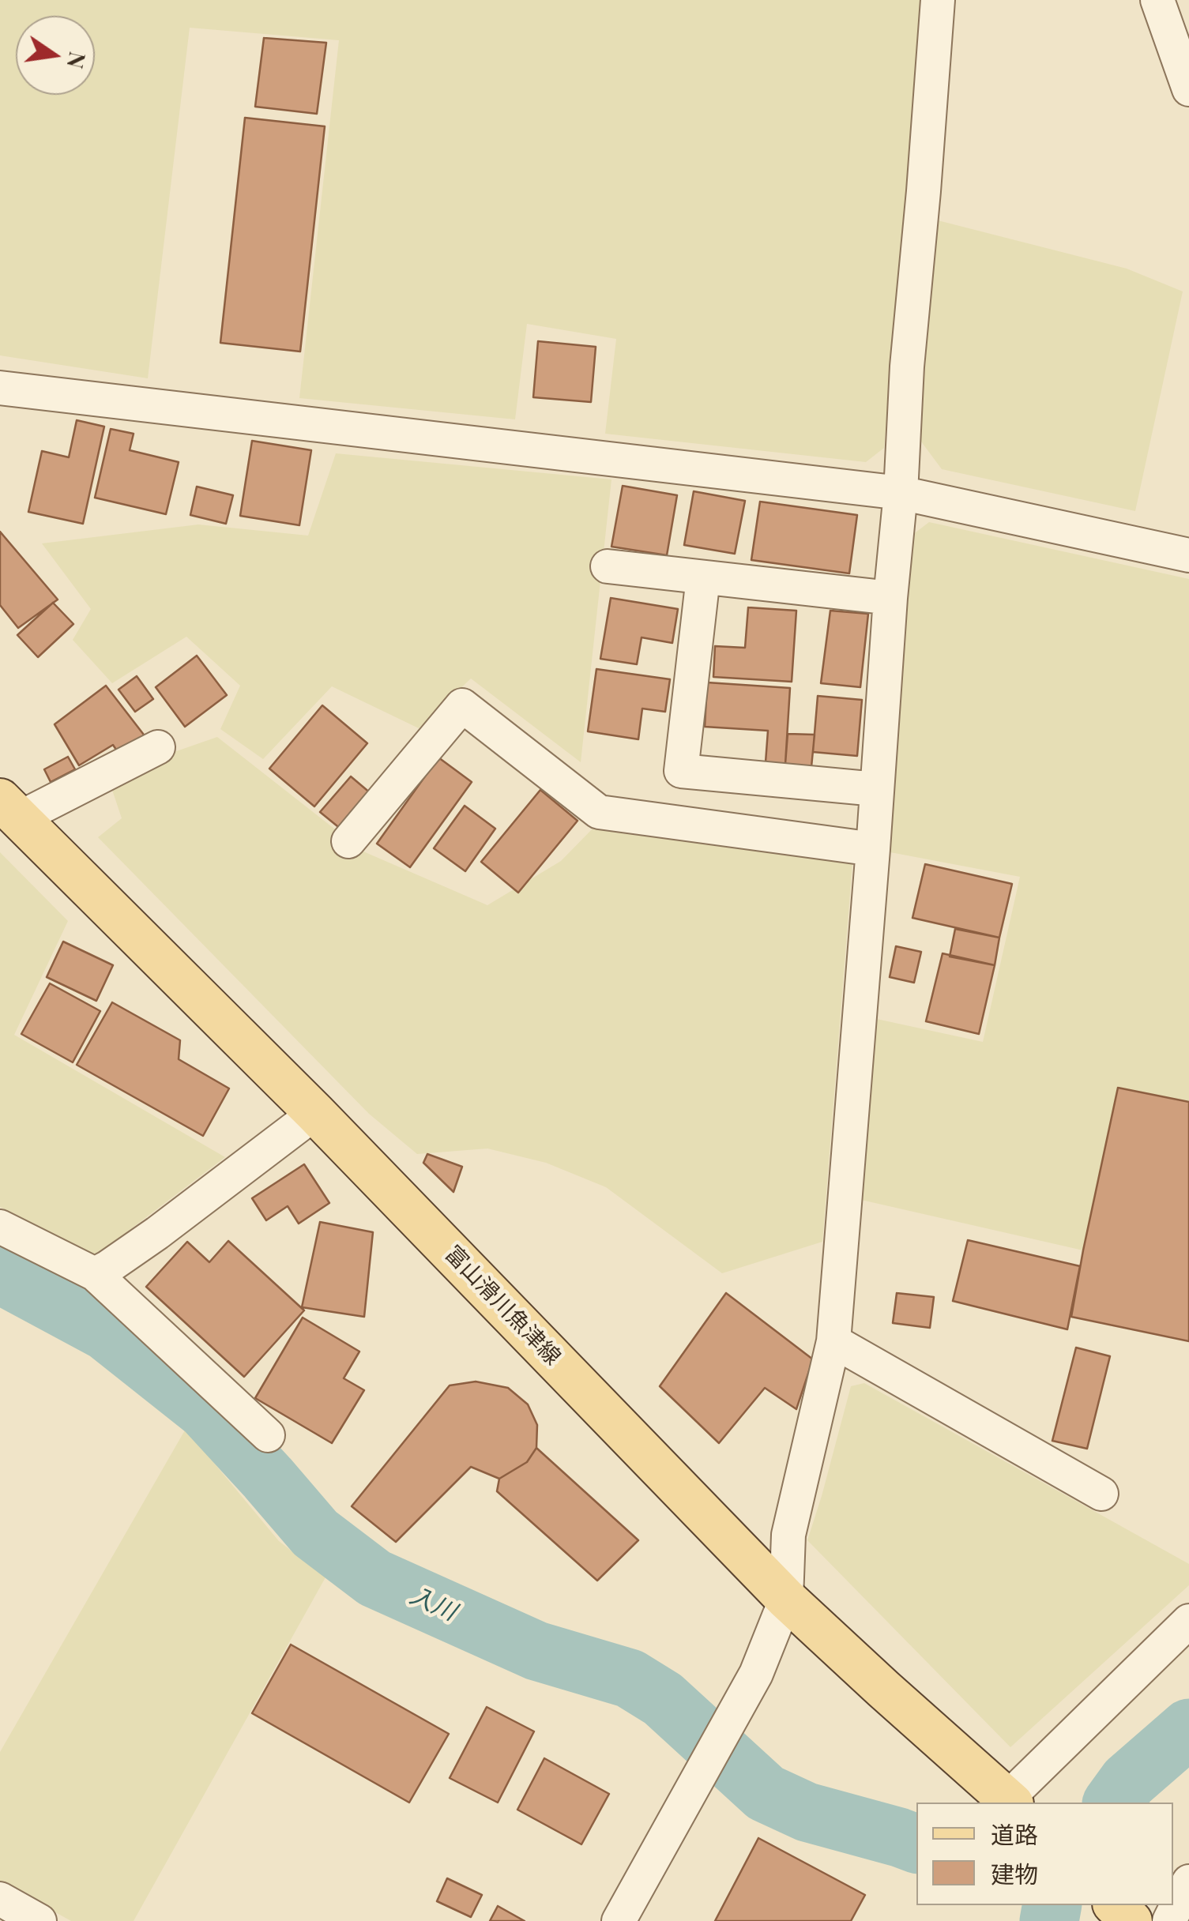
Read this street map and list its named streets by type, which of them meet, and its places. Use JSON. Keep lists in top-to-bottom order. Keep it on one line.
{"streets":{"main road":["富山滑川魚津線"]},"water":["入川"],"legend":["道路","建物"],"north":"right"}
